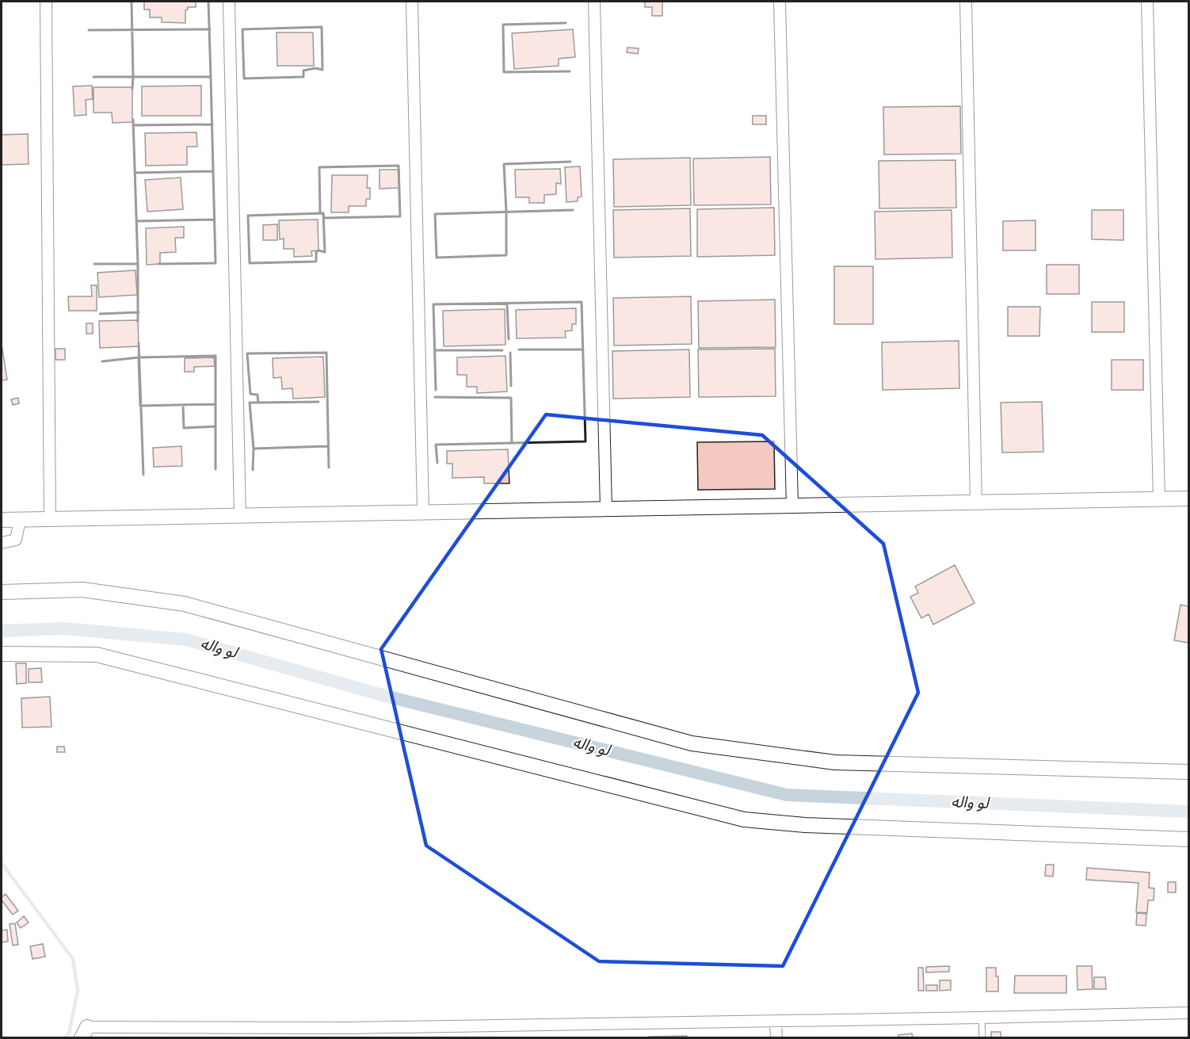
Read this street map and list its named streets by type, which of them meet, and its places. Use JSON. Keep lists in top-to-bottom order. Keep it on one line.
{"water":["لو واله"]}
